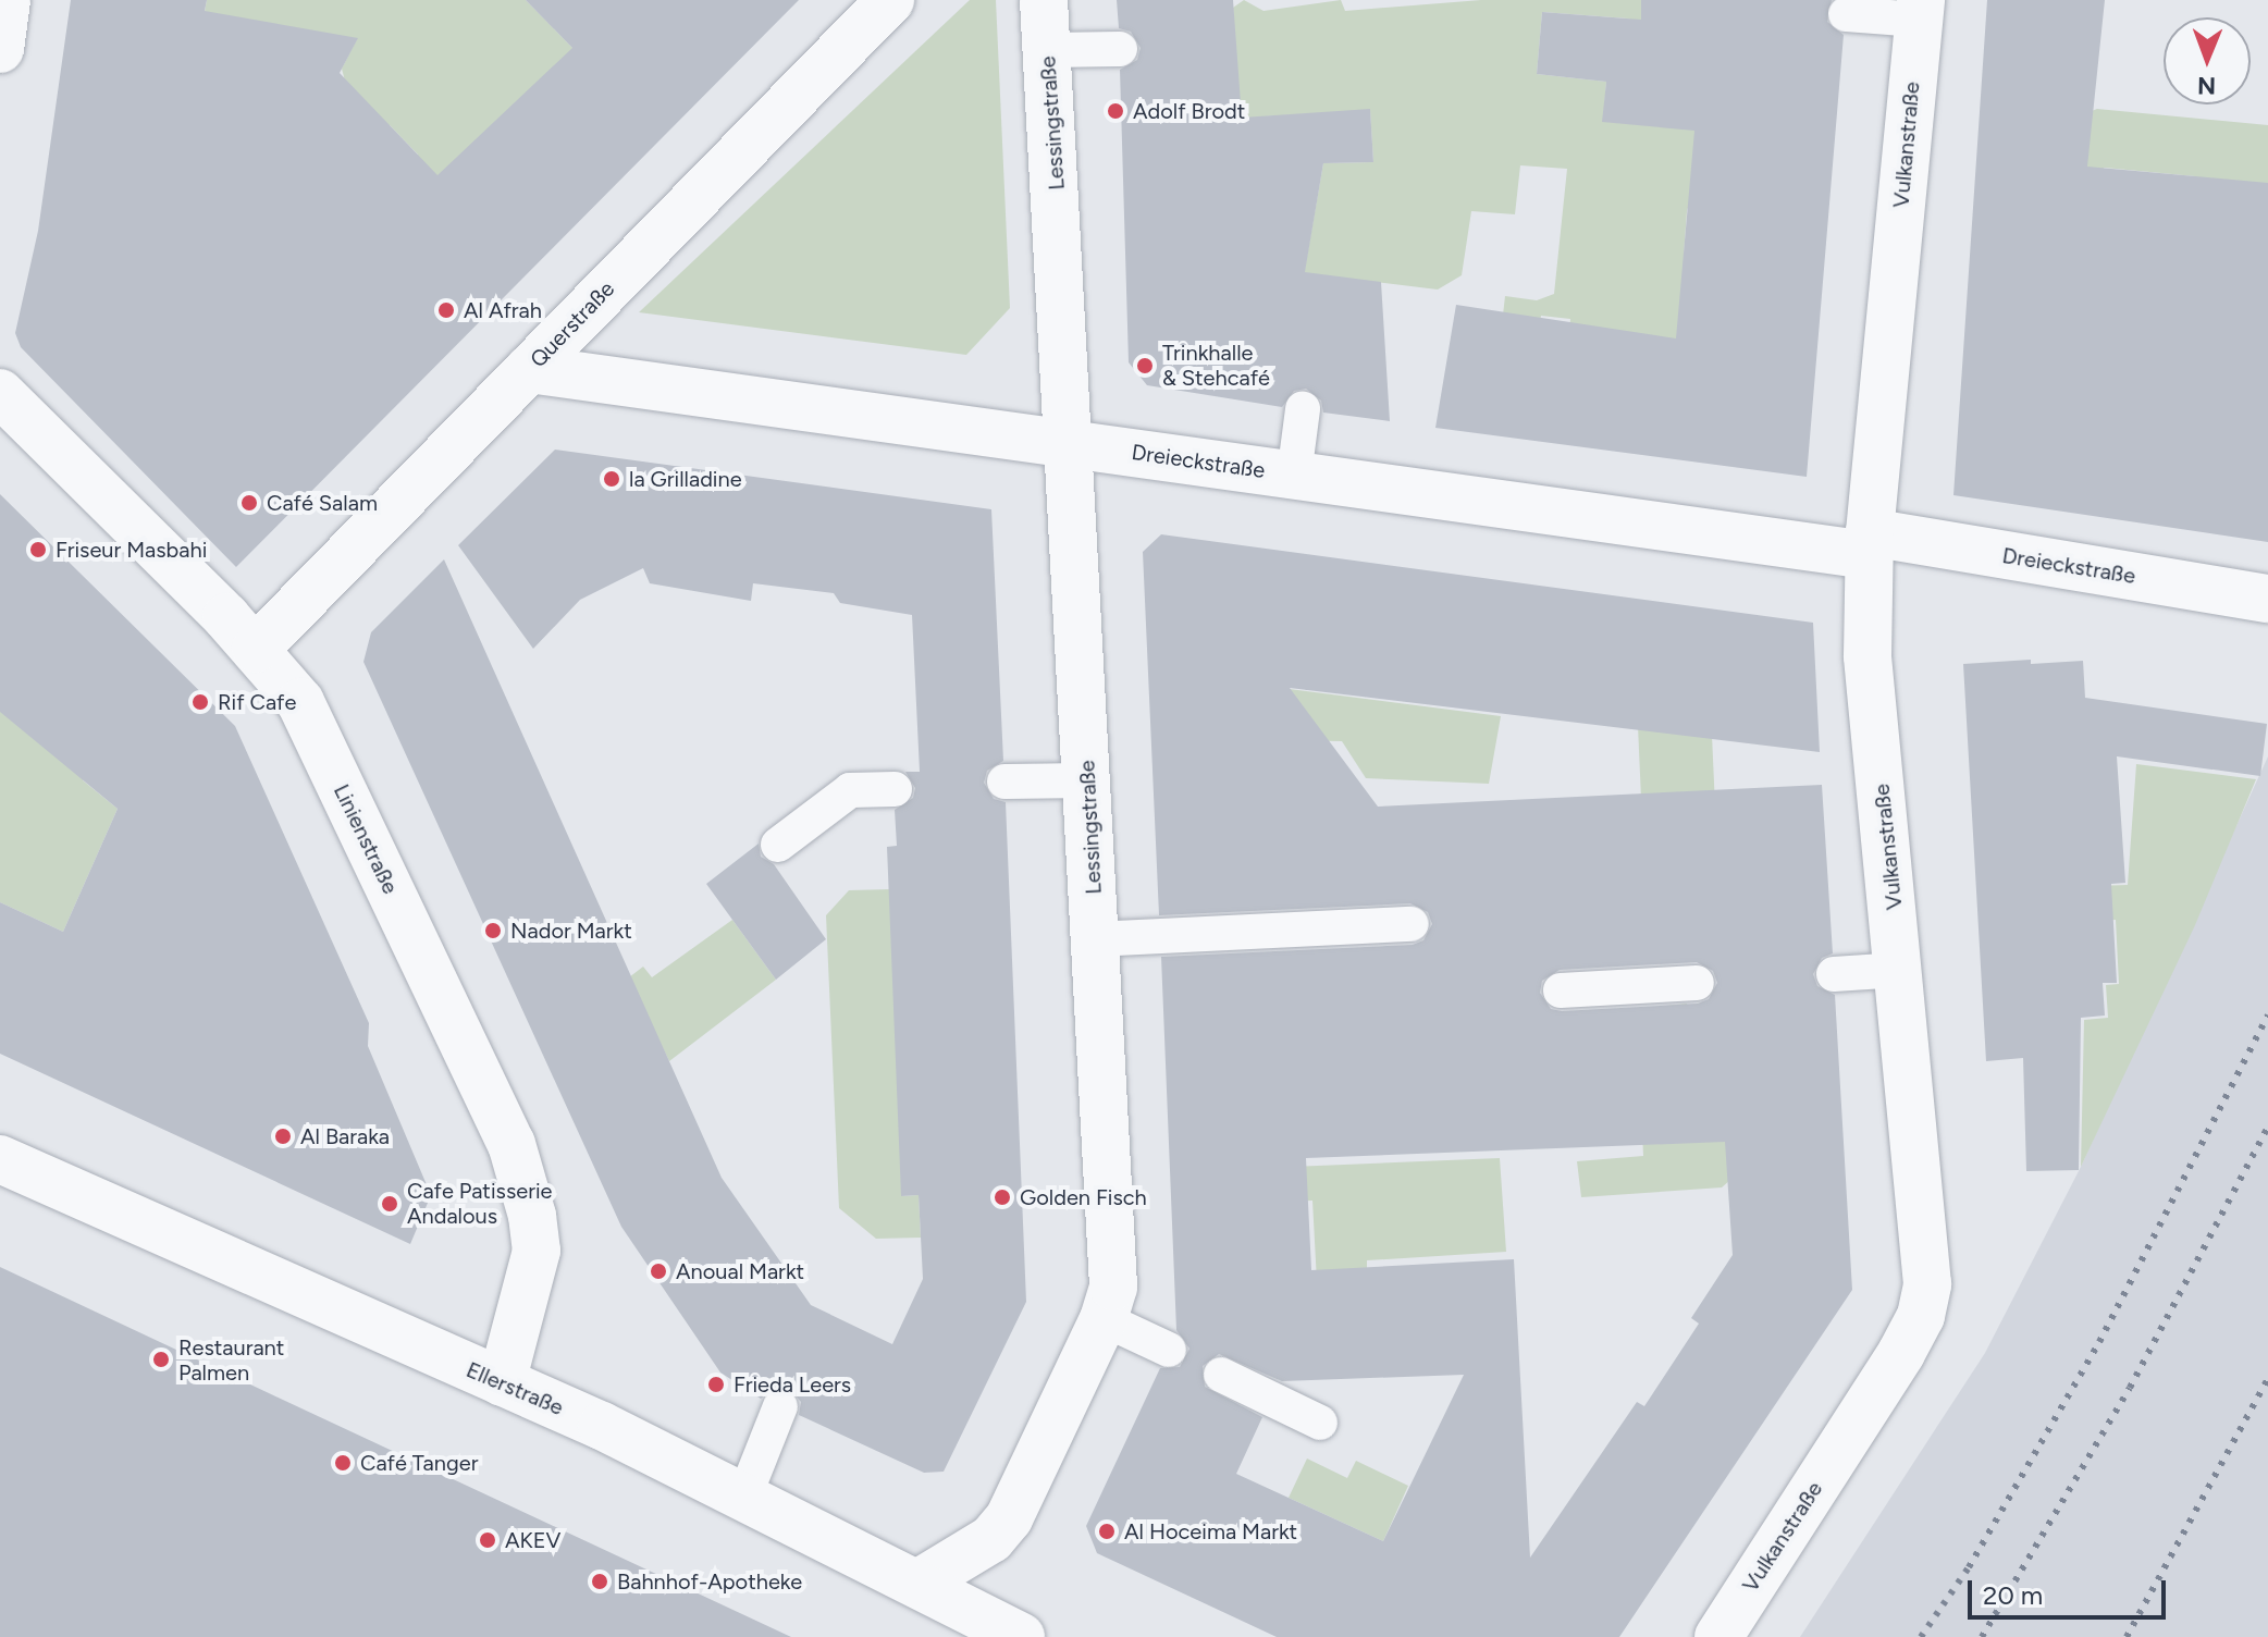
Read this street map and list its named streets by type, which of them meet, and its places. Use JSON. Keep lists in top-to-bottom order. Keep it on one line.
{"streets":{"street":["Lessingstraße","Vulkanstraße","Querstraße","Dreieckstraße","Linienstraße","Ellerstraße"]},"crossings":[["Lessingstraße","Dreieckstraße"],["Lessingstraße","Ellerstraße"],["Vulkanstraße","Dreieckstraße"],["Querstraße","Dreieckstraße"],["Querstraße","Linienstraße"],["Linienstraße","Ellerstraße"]],"places":["Adolf Brodt","Al Afrah","Trinkhalle & Stehcafé","la Grilladine","Café Salam","Friseur Masbahi","Rif Cafe","Nador Markt","Al Baraka","Golden Fisch","Cafe Patisserie Andalous","Anoual Markt","Restaurant Palmen","Frieda Leers","Café Tanger","Al Hoceima Markt","AKEV","Bahnhof-Apotheke"],"scale_bar":"20 m","north":"bottom"}
